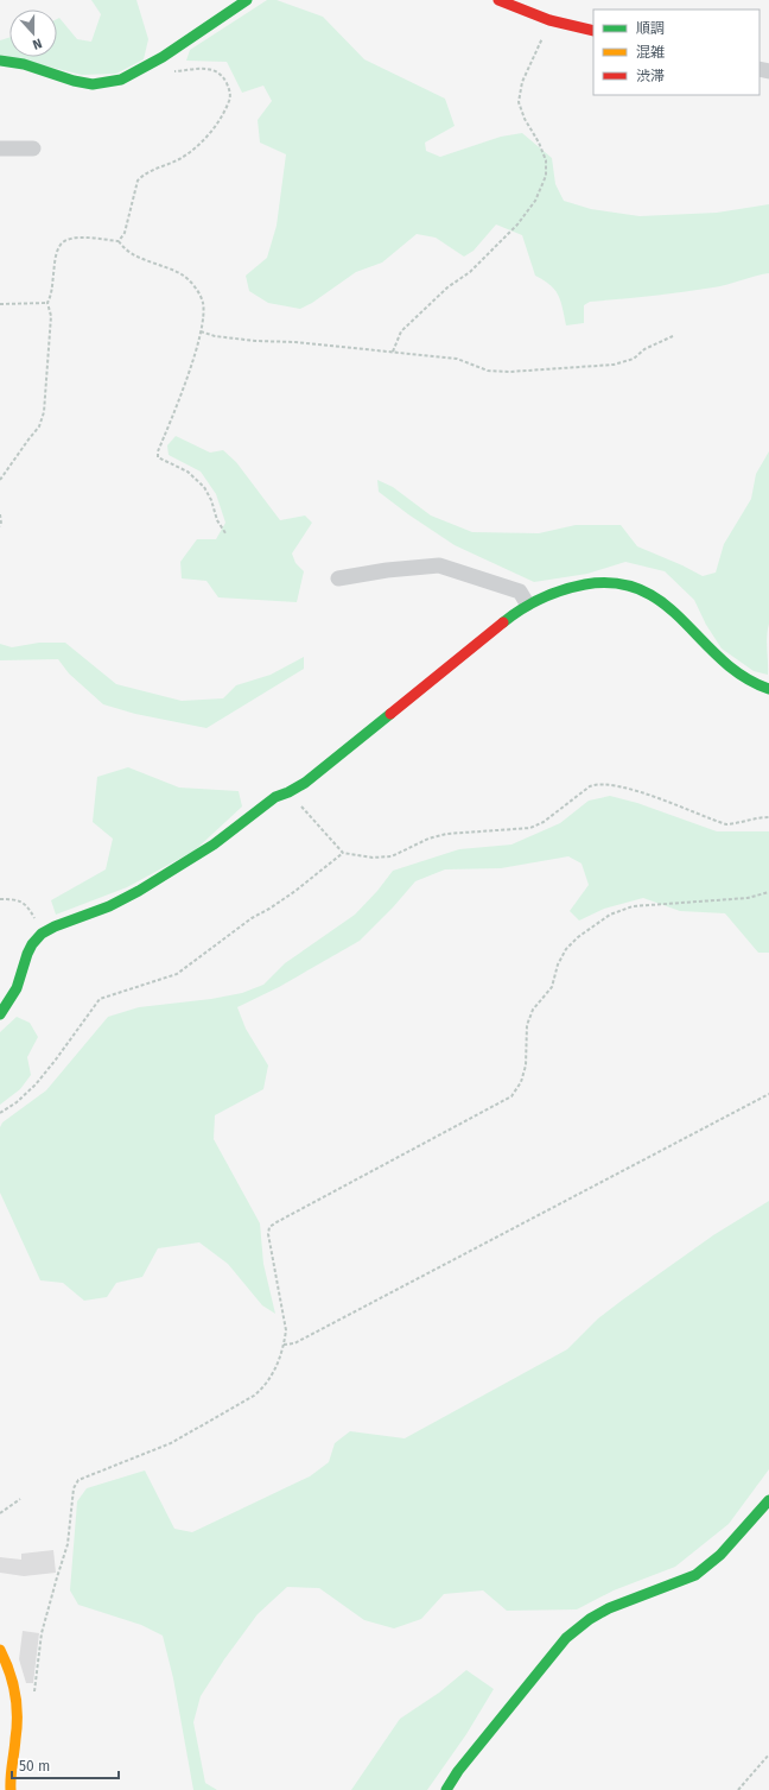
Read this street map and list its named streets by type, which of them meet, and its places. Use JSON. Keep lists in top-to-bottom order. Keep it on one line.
{"legend":["順調","混雑","渋滞"],"scale_bar":"50 m","north":"bottom"}
